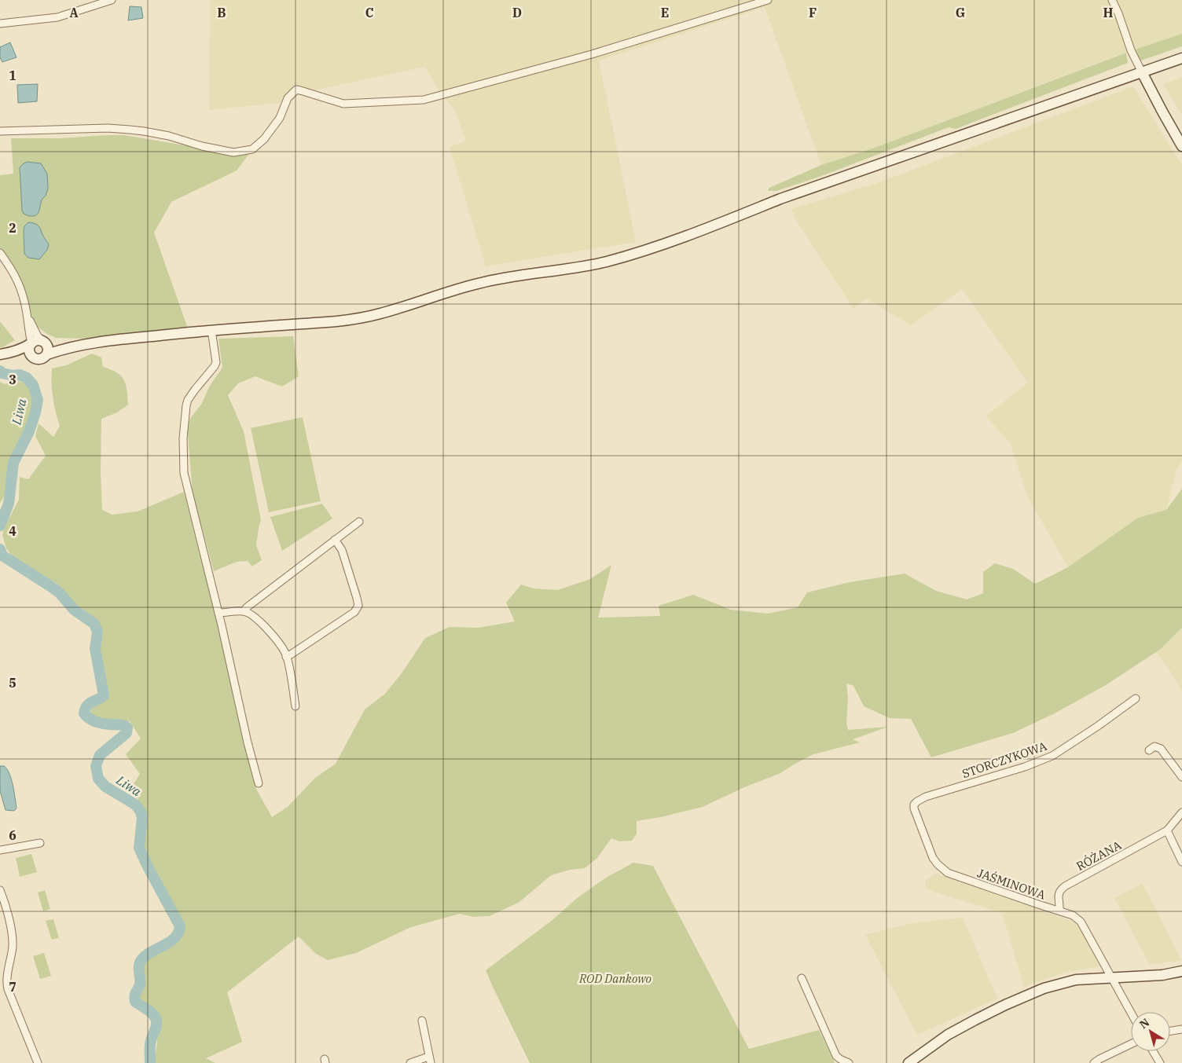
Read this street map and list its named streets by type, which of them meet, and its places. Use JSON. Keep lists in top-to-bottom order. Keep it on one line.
{"streets":{"street":["STORCZYKOWA","RÓŻANA","JAŚMINOWA"]},"crossings":[["STORCZYKOWA","JAŚMINOWA"],["RÓŻANA","JAŚMINOWA"]],"water":["Liwa"],"parks":["ROD Dankowo"],"north":"top left","grid":{"columns":["A","B","C","D","E","F","G","H"],"rows":["1","2","3","4","5","6","7"]}}
